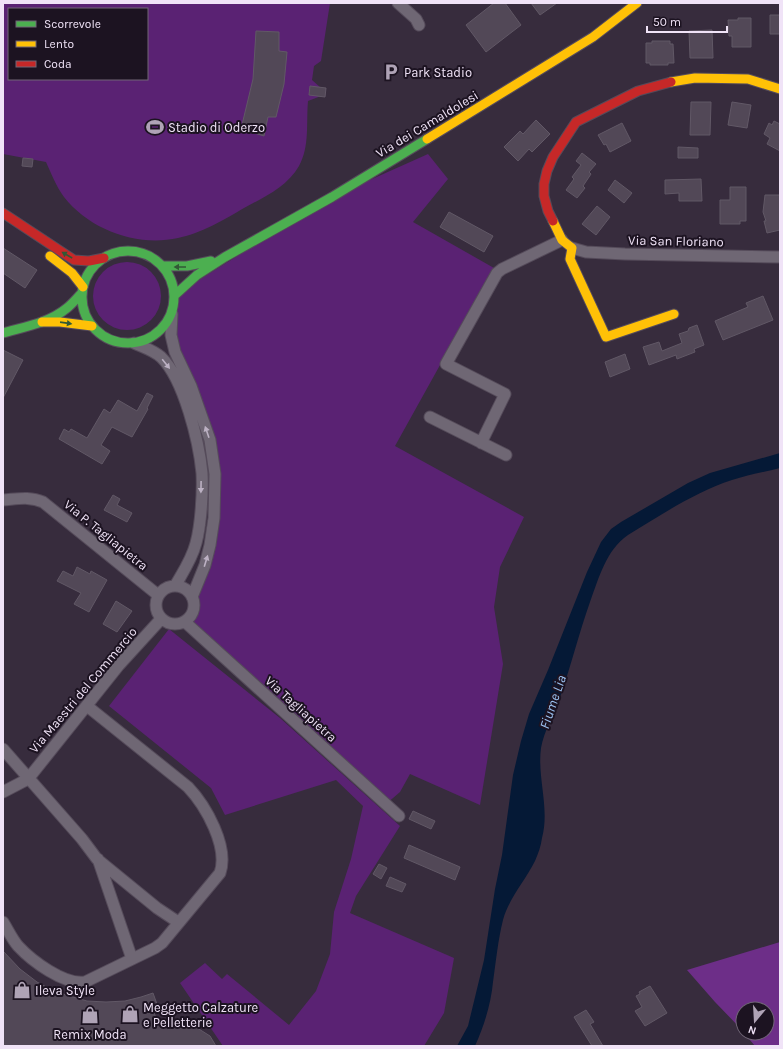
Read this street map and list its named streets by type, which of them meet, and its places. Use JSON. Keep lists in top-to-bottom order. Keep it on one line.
{"streets":{"main road":["Via dei Camaldolesi"],"street":["Via San Floriano","Via P. Tagliapietra","Via Maestri del Commercio","Via Tagliapietra"]},"crossings":[["Via P. Tagliapietra","Via Maestri del Commercio"],["Via P. Tagliapietra","Via Tagliapietra"],["Via Maestri del Commercio","Via Tagliapietra"]],"water":["Fiume Lia"],"places":{"parking":["Park Stadio"],"sports":["Stadio di Oderzo"],"shop":["Ileva Style","Meggetto Calzature e Pelletterie","Remix Moda"]},"legend":["Scorrevole","Lento","Coda"],"scale_bar":"50 m","north":"bottom"}
